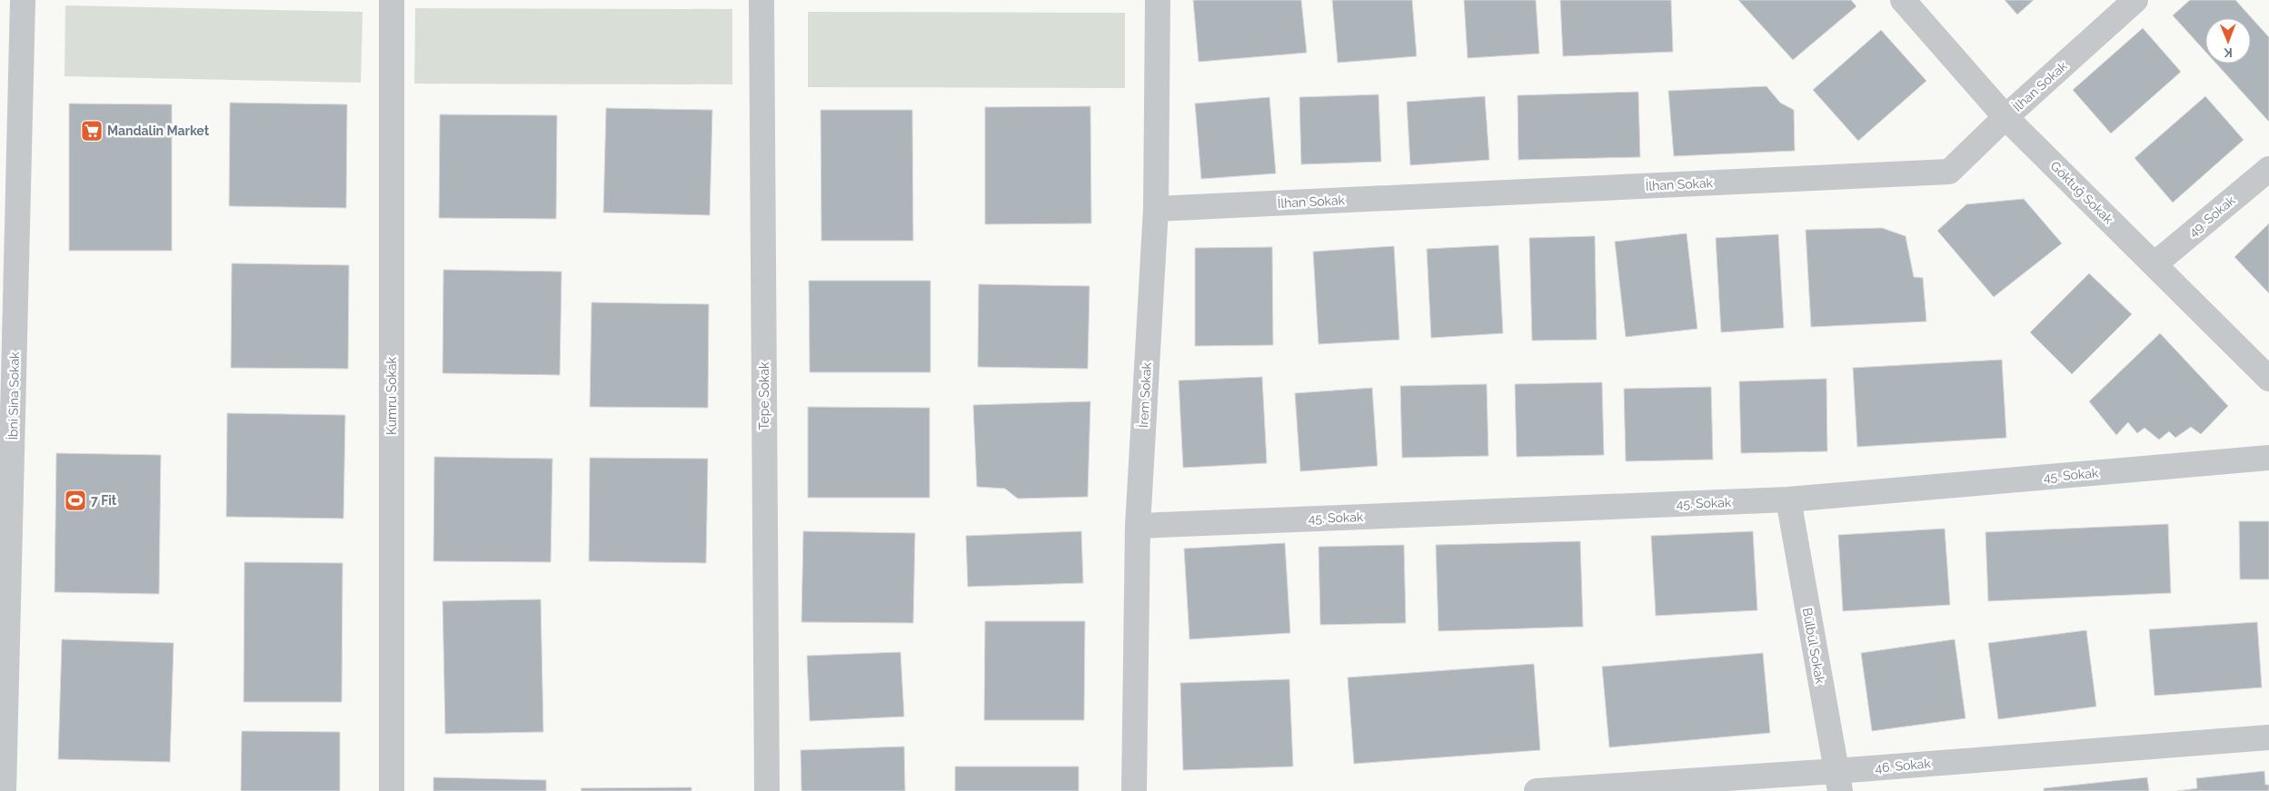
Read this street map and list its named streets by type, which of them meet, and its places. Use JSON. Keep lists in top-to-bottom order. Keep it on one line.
{"streets":{"street":["İlhan Sokak","Göktuğ Sokak","49. Sokak","İrem Sokak","İbni Sina Sokak","Kumru Sokak","Tepe Sokak","45. Sokak","Bülbül Sokak","46. Sokak"]},"crossings":[["İlhan Sokak","Göktuğ Sokak"],["İlhan Sokak","İrem Sokak"],["Göktuğ Sokak","49. Sokak"],["İrem Sokak","45. Sokak"],["45. Sokak","Bülbül Sokak"],["Bülbül Sokak","46. Sokak"]],"places":{"supermarket":["Mandalin Market"],"sports":["7 Fit"]},"north":"bottom"}
